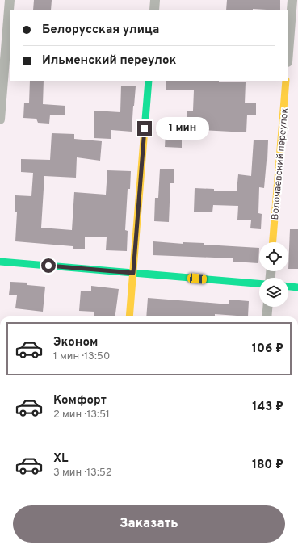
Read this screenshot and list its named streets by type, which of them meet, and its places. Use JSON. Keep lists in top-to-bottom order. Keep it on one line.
{"streets":{"street":["Волочаевский переулок"]},"page":{"banner":["Белорусская улица","Ильменский переулок"],"bubble":"1 мин","list":[{"name":"Эконом","note":"1 мин · 13:50","value":"106 ₽"},{"name":"Комфорт","note":"2 мин · 13:51","value":"143 ₽"},{"name":"XL","note":"3 мин · 13:52","value":"180 ₽"}],"buttons":"Заказать"}}
